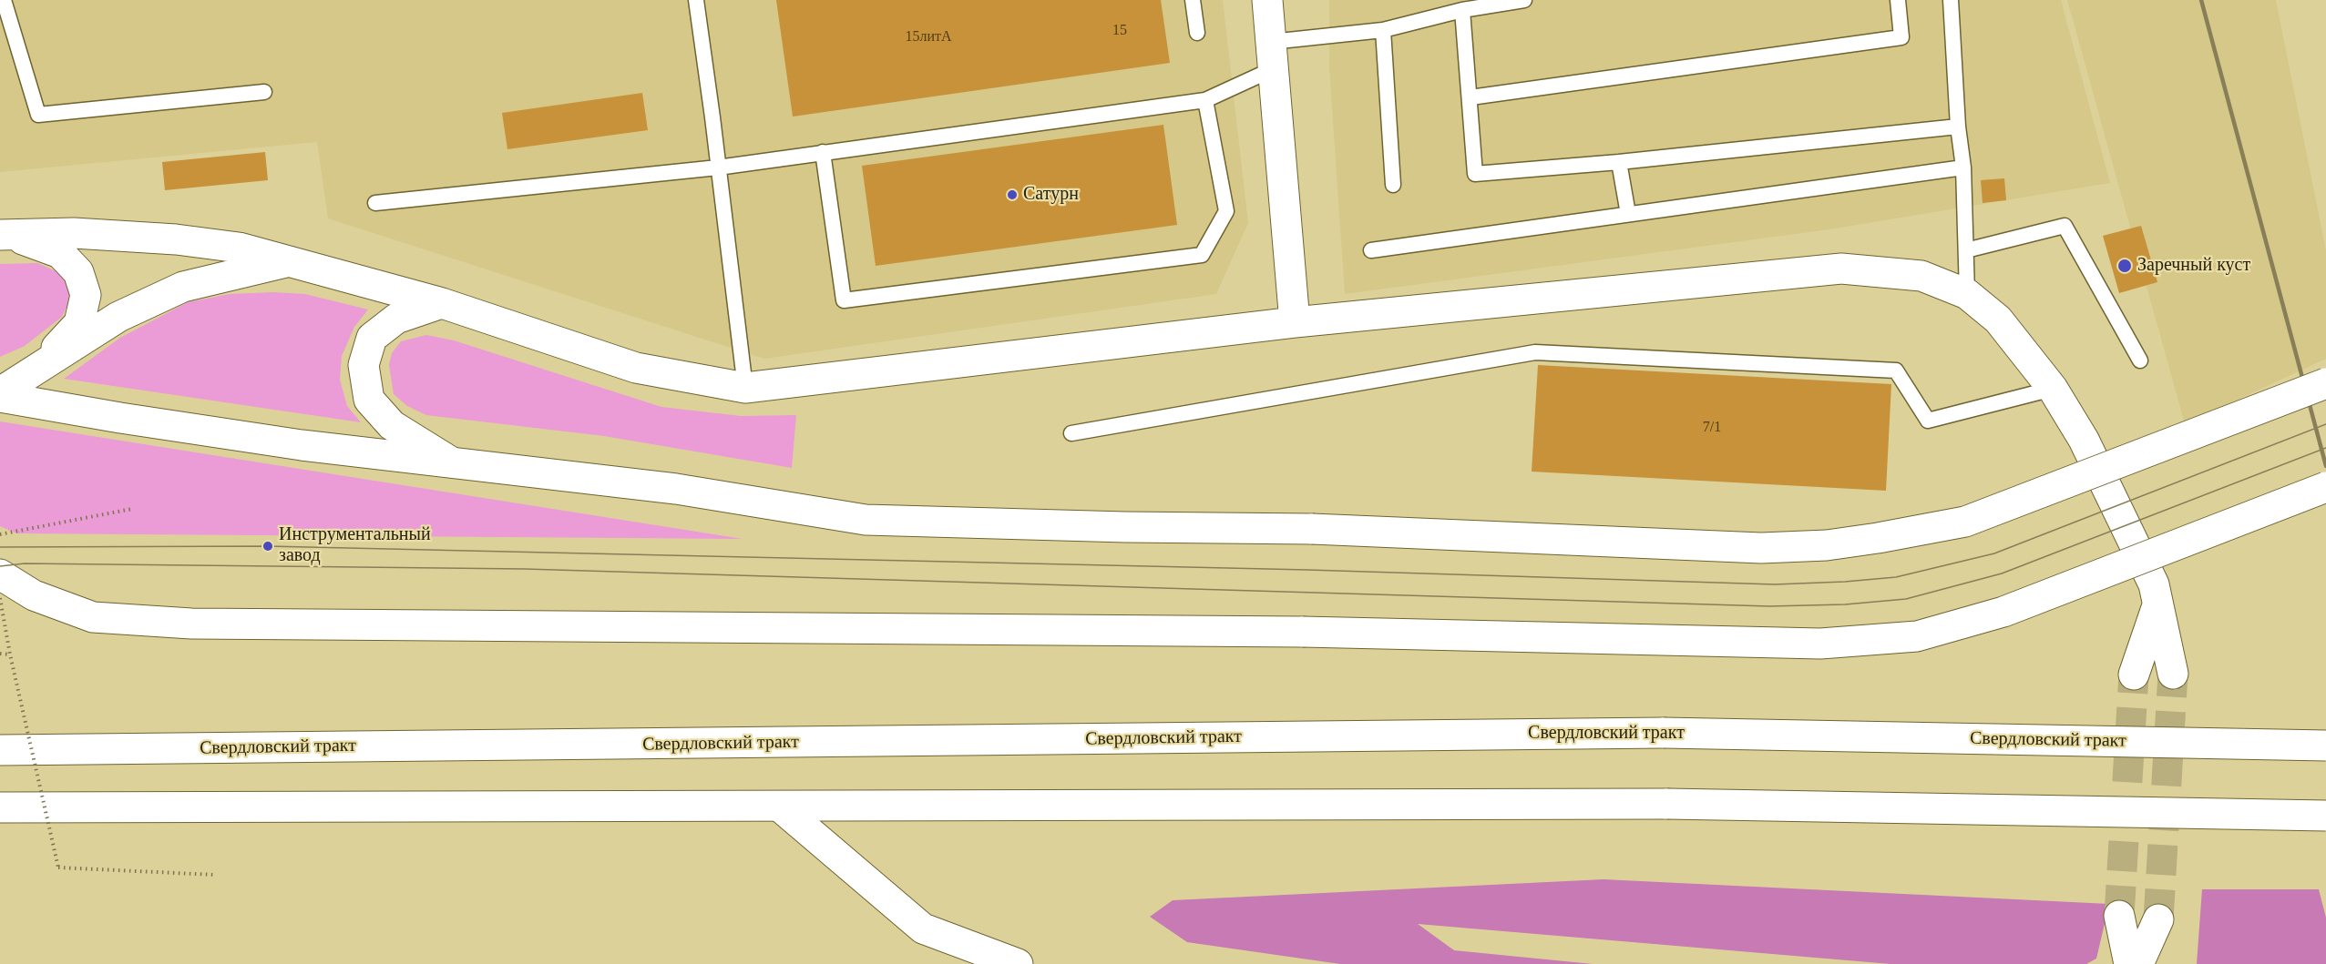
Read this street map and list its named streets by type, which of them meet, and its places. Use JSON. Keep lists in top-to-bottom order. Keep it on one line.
{"streets":{"main road":["Свердловский тракт"]},"places":["Сатурн","Заречный куст","Инструментальный завод"],"house_numbers":["15","15литА","7/1"]}
